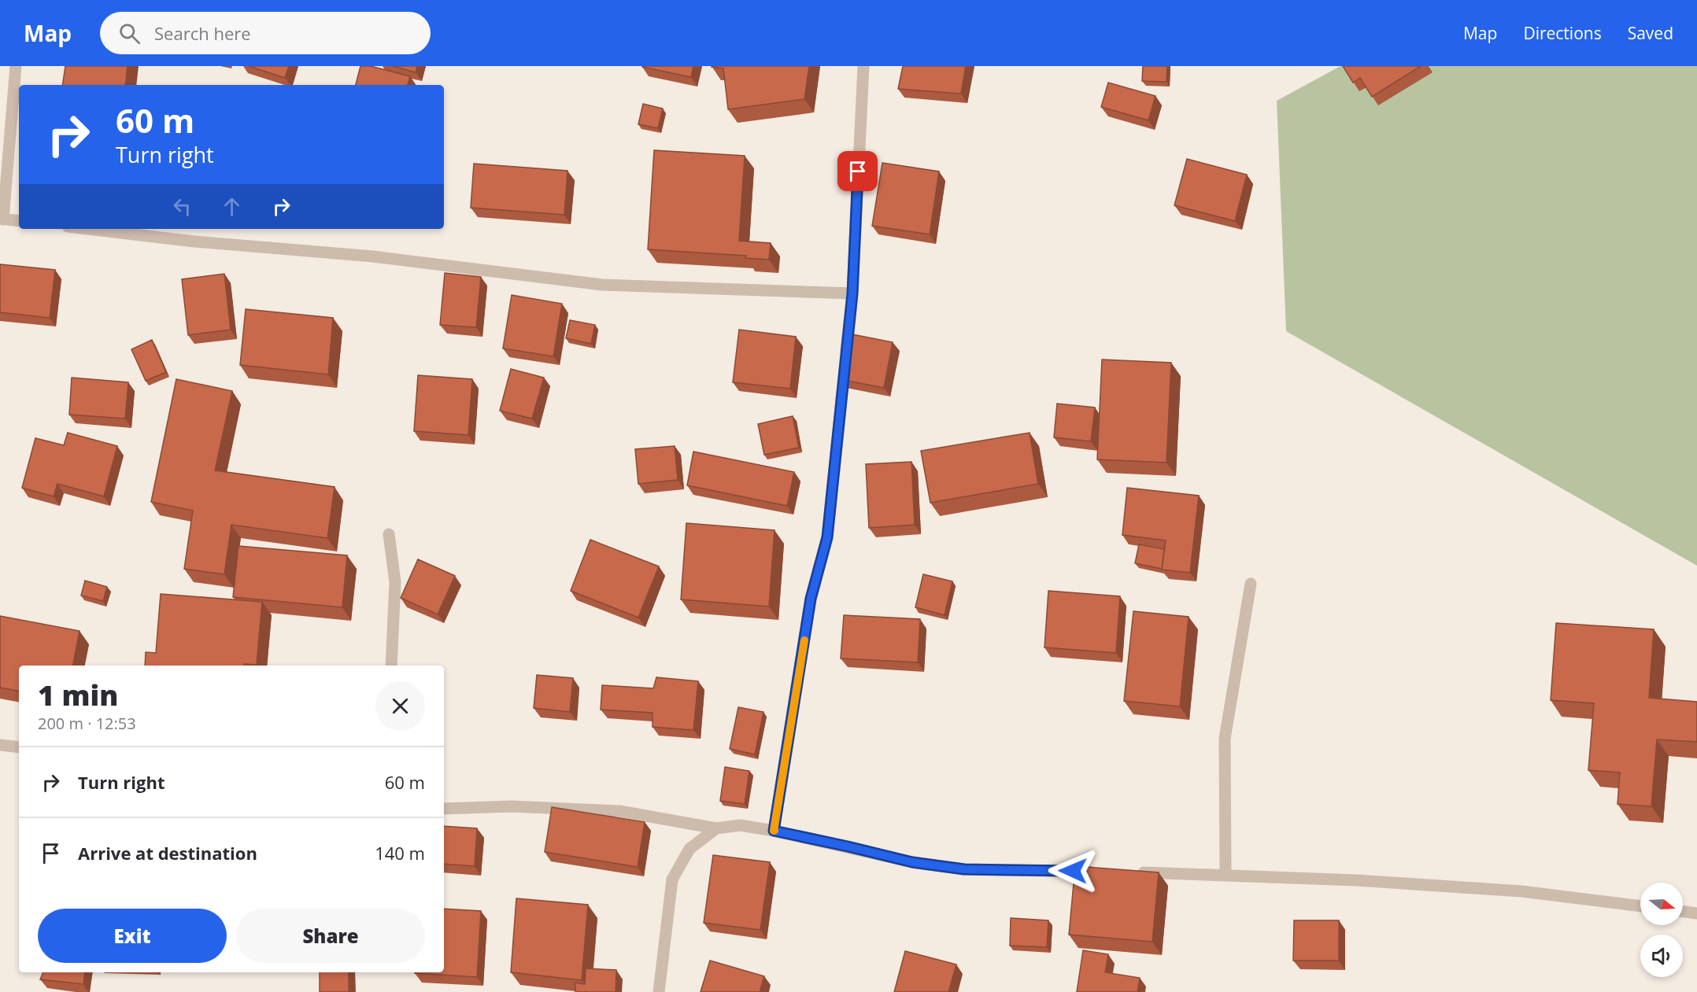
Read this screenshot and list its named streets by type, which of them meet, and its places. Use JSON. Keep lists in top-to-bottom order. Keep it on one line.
{"north":"right","page":{"header":"Map","search":"Search here","nav":["Map","Directions","Saved"],"turn":["60 m","Turn right"],"heading":["1 min","200 m · 12:53"],"list":[{"name":"Turn right","value":"60 m"},{"name":"Arrive at destination","value":"140 m"}],"buttons":["Exit","Share"]}}
